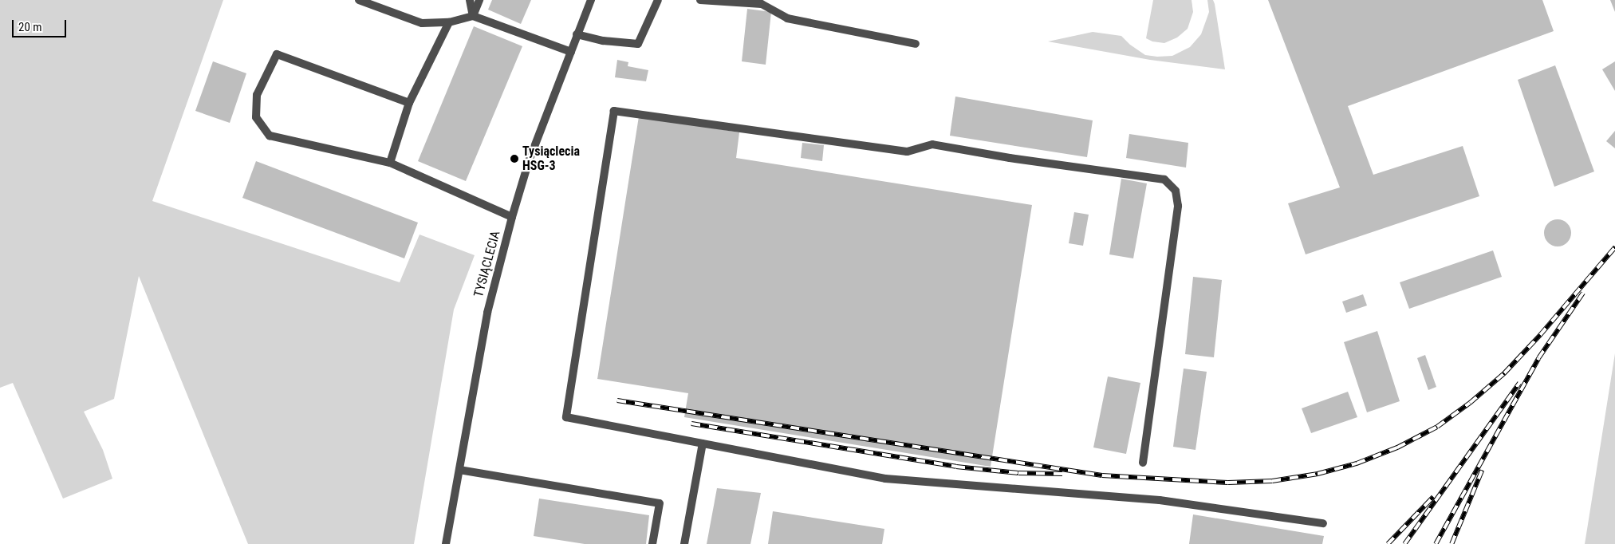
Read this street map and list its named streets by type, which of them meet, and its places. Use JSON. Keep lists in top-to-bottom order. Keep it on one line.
{"streets":{"street":["TYSIĄCLECIA"]},"places":["Tysiąclecia HSG-3"],"scale_bar":"20 m"}
